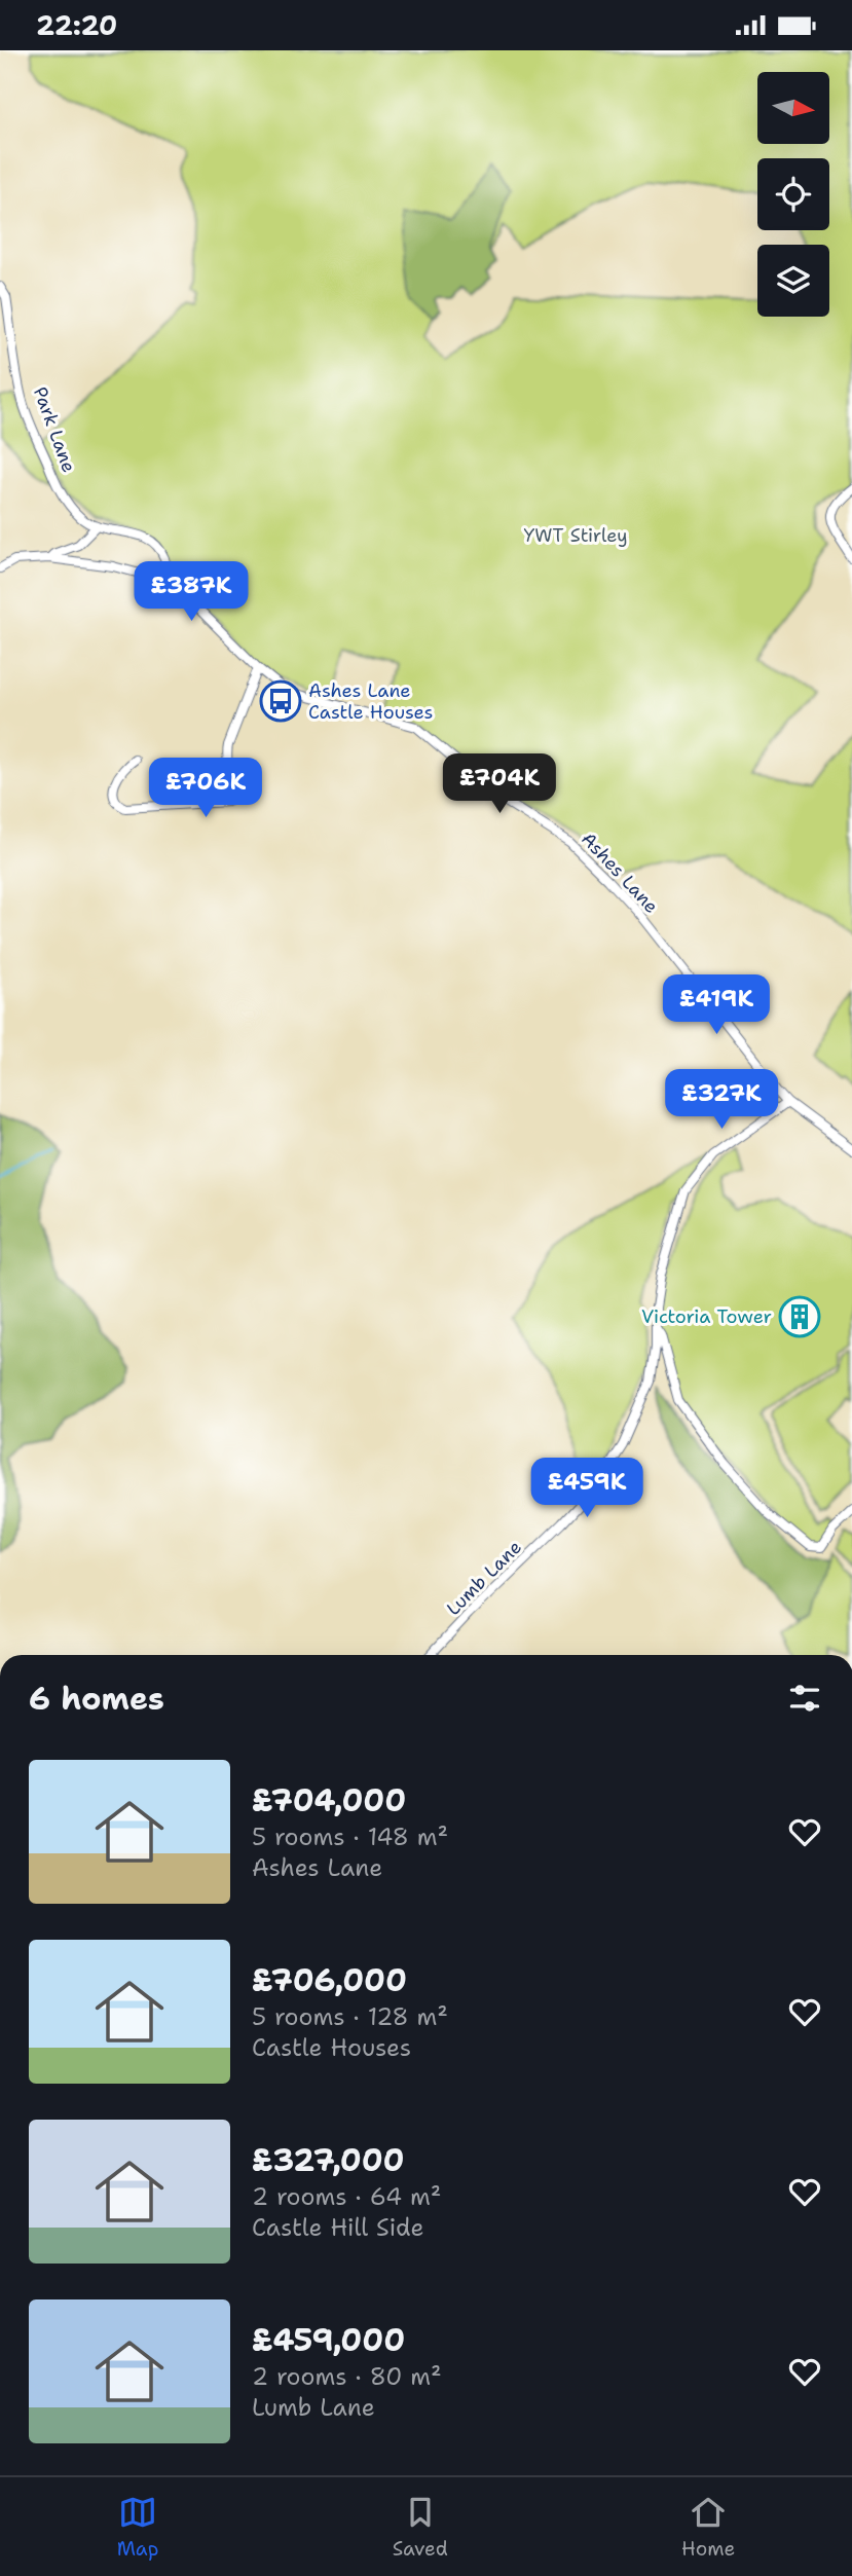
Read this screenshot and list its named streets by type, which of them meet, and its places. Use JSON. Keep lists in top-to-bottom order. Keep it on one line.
{"streets":{"street":["Park Lane","Ashes Lane","Lumb Lane"]},"crossings":[["Park Lane","Ashes Lane"],["Ashes Lane","Lumb Lane"]],"parks":["YWT Stirley"],"places":{"bus stop":["Ashes Lane Castle Houses"],"building":["Victoria Tower"]},"north":"right","page":{"status":"22:20","price":["£387K","£704K","£706K","£419K","£327K","£459K"],"heading":"6 homes","list":[{"name":"£704,000","note":"5 rooms · 148 m² · Ashes Lane"},{"name":"£706,000","note":"5 rooms · 128 m² · Castle Houses"},{"name":"£327,000","note":"2 rooms · 64 m² · Castle Hill Side"},{"name":"£459,000","note":"2 rooms · 80 m² · Lumb Lane"}],"tabs":["Map","Saved","Home"]}}
